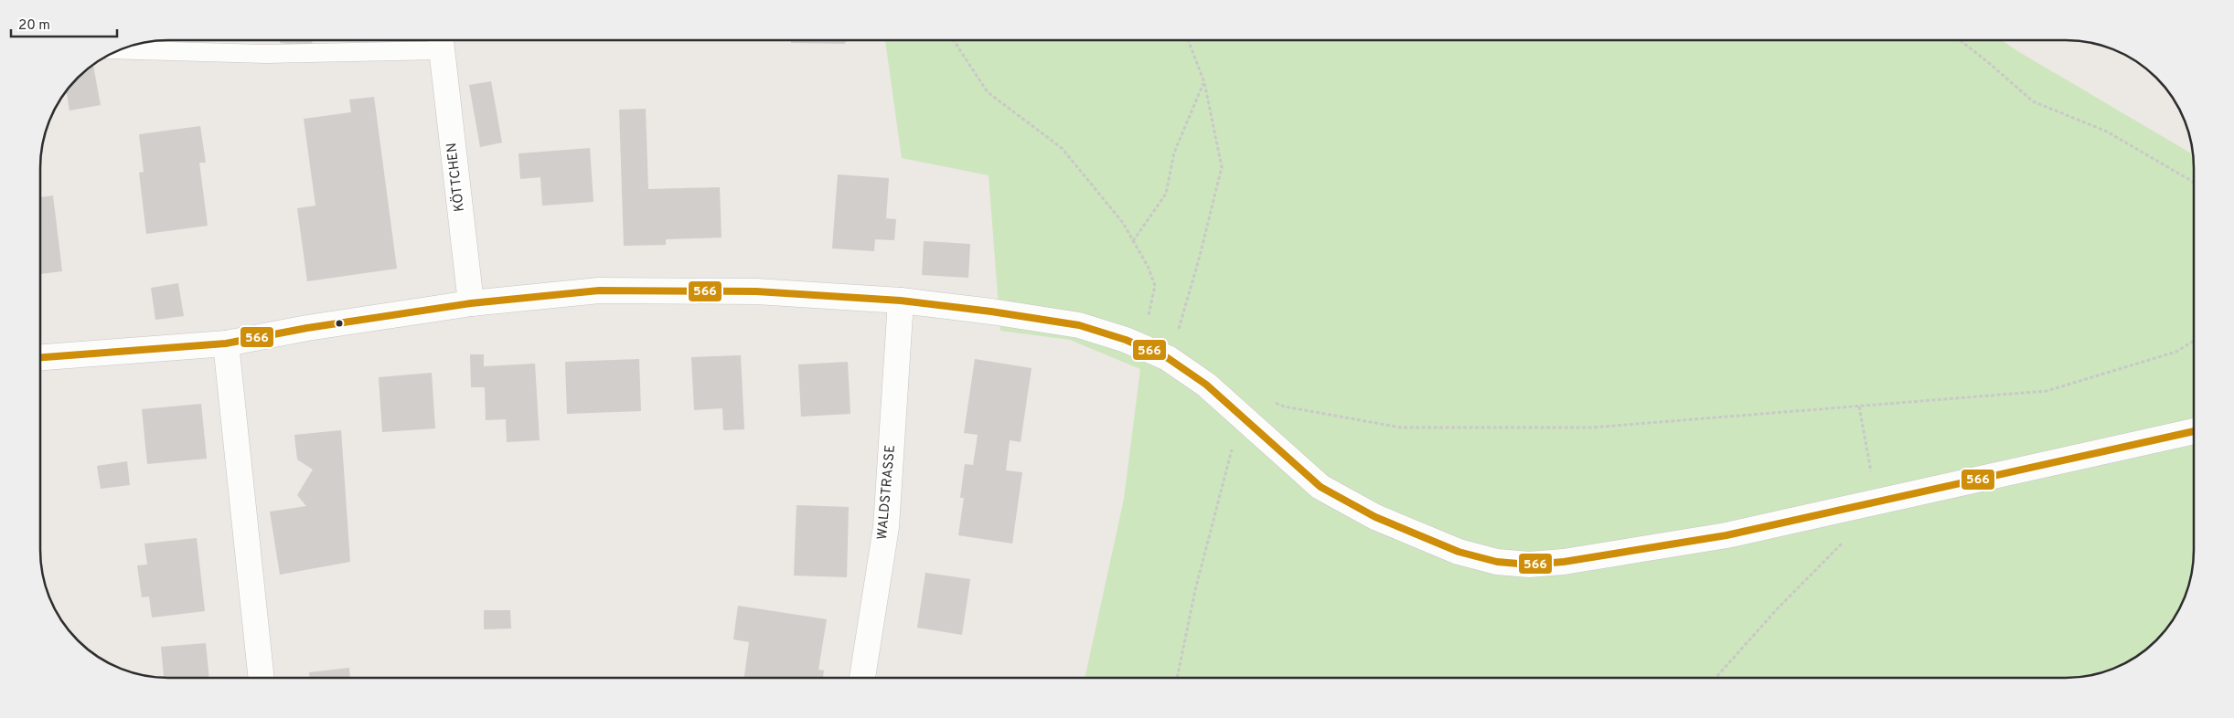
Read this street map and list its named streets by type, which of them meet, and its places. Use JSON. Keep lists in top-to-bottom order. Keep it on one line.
{"streets":{"street":["KÖTTCHEN","WALDSTRASSE"]},"lines":["transit line 566"],"scale_bar":"20 m"}
